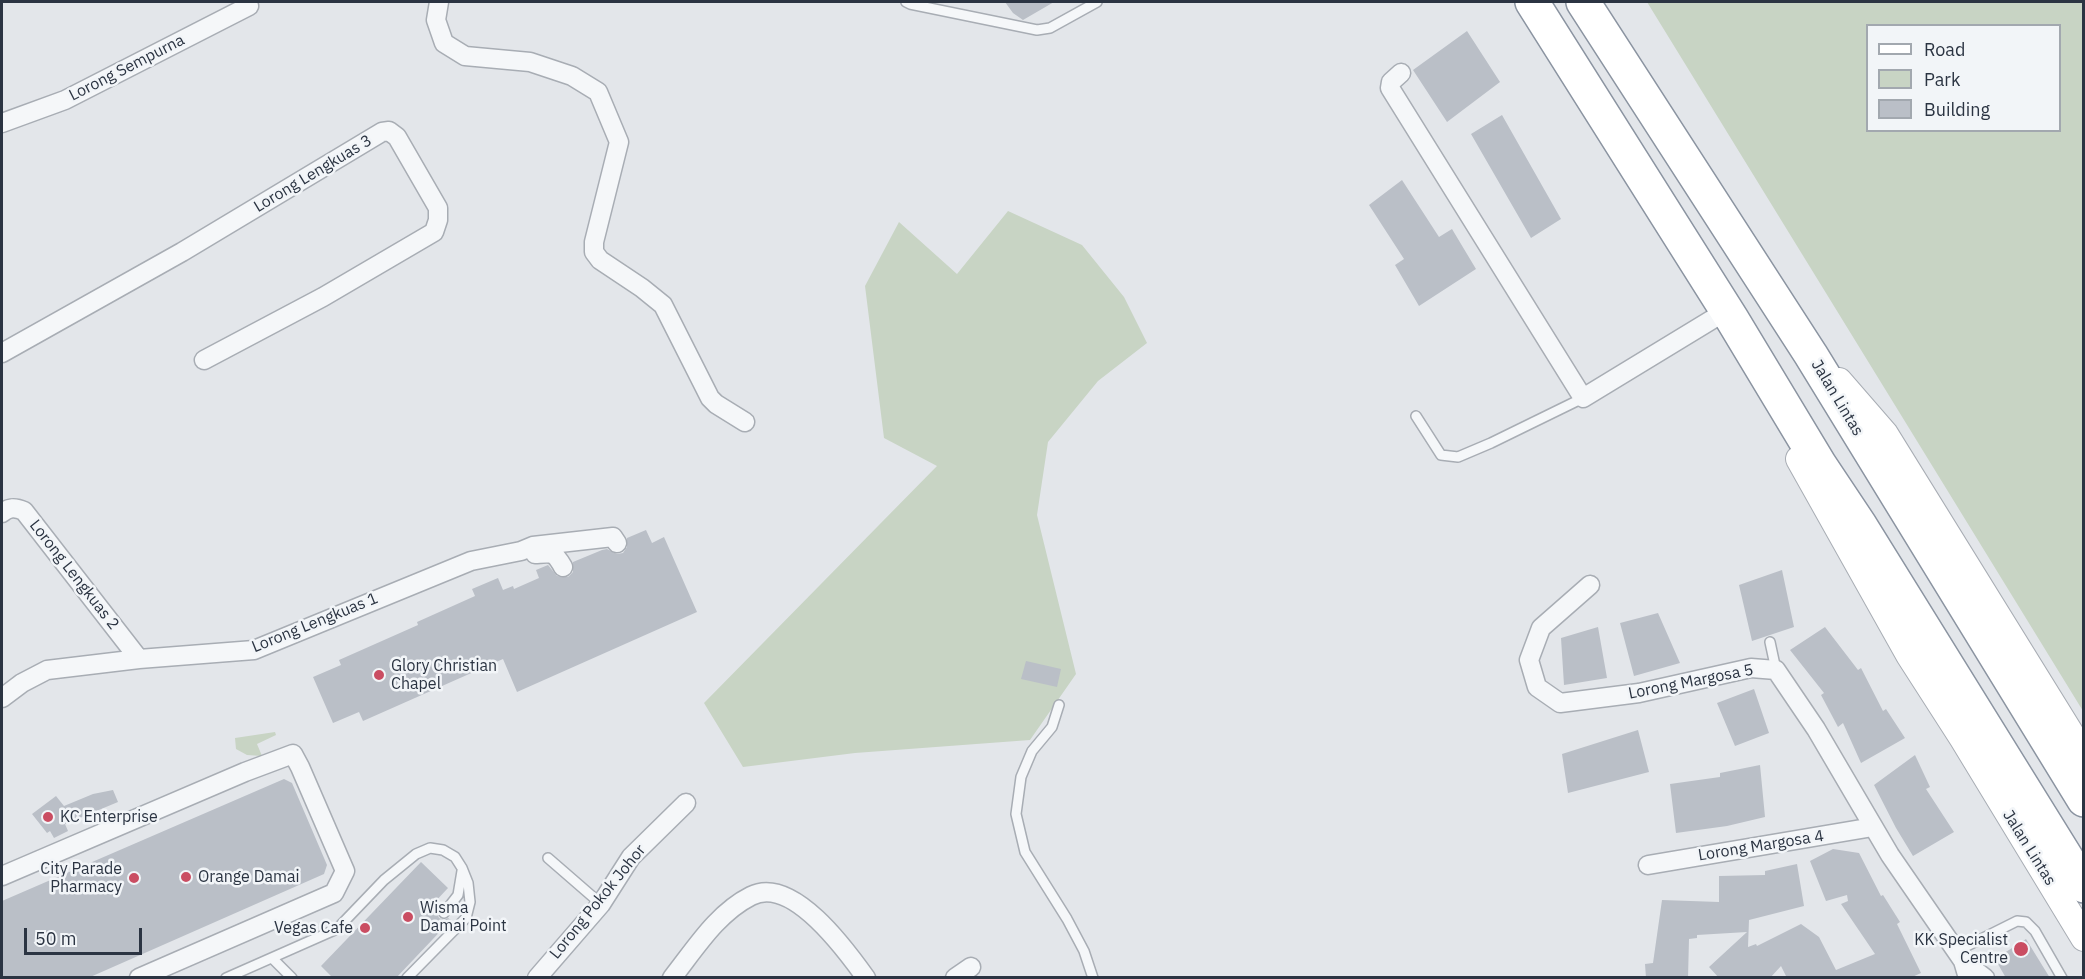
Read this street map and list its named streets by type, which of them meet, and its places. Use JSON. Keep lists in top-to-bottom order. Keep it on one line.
{"streets":{"highway":["Jalan Lintas"],"street":["Lorong Sempurna","Lorong Lengkuas 3","Lorong Lengkuas 2","Lorong Lengkuas 1","Lorong Margosa 5","Lorong Margosa 4","Lorong Pokok Johor"]},"crossings":[["Lorong Lengkuas 2","Lorong Lengkuas 1"],["Lorong Margosa 5","Lorong Margosa 4"]],"places":["Glory Christian Chapel","KC Enterprise","Orange Damai","City Parade Pharmacy","Wisma Damai Point","Vegas Cafe","KK Specialist Centre"],"legend":["Road","Park","Building"],"scale_bar":"50 m"}
